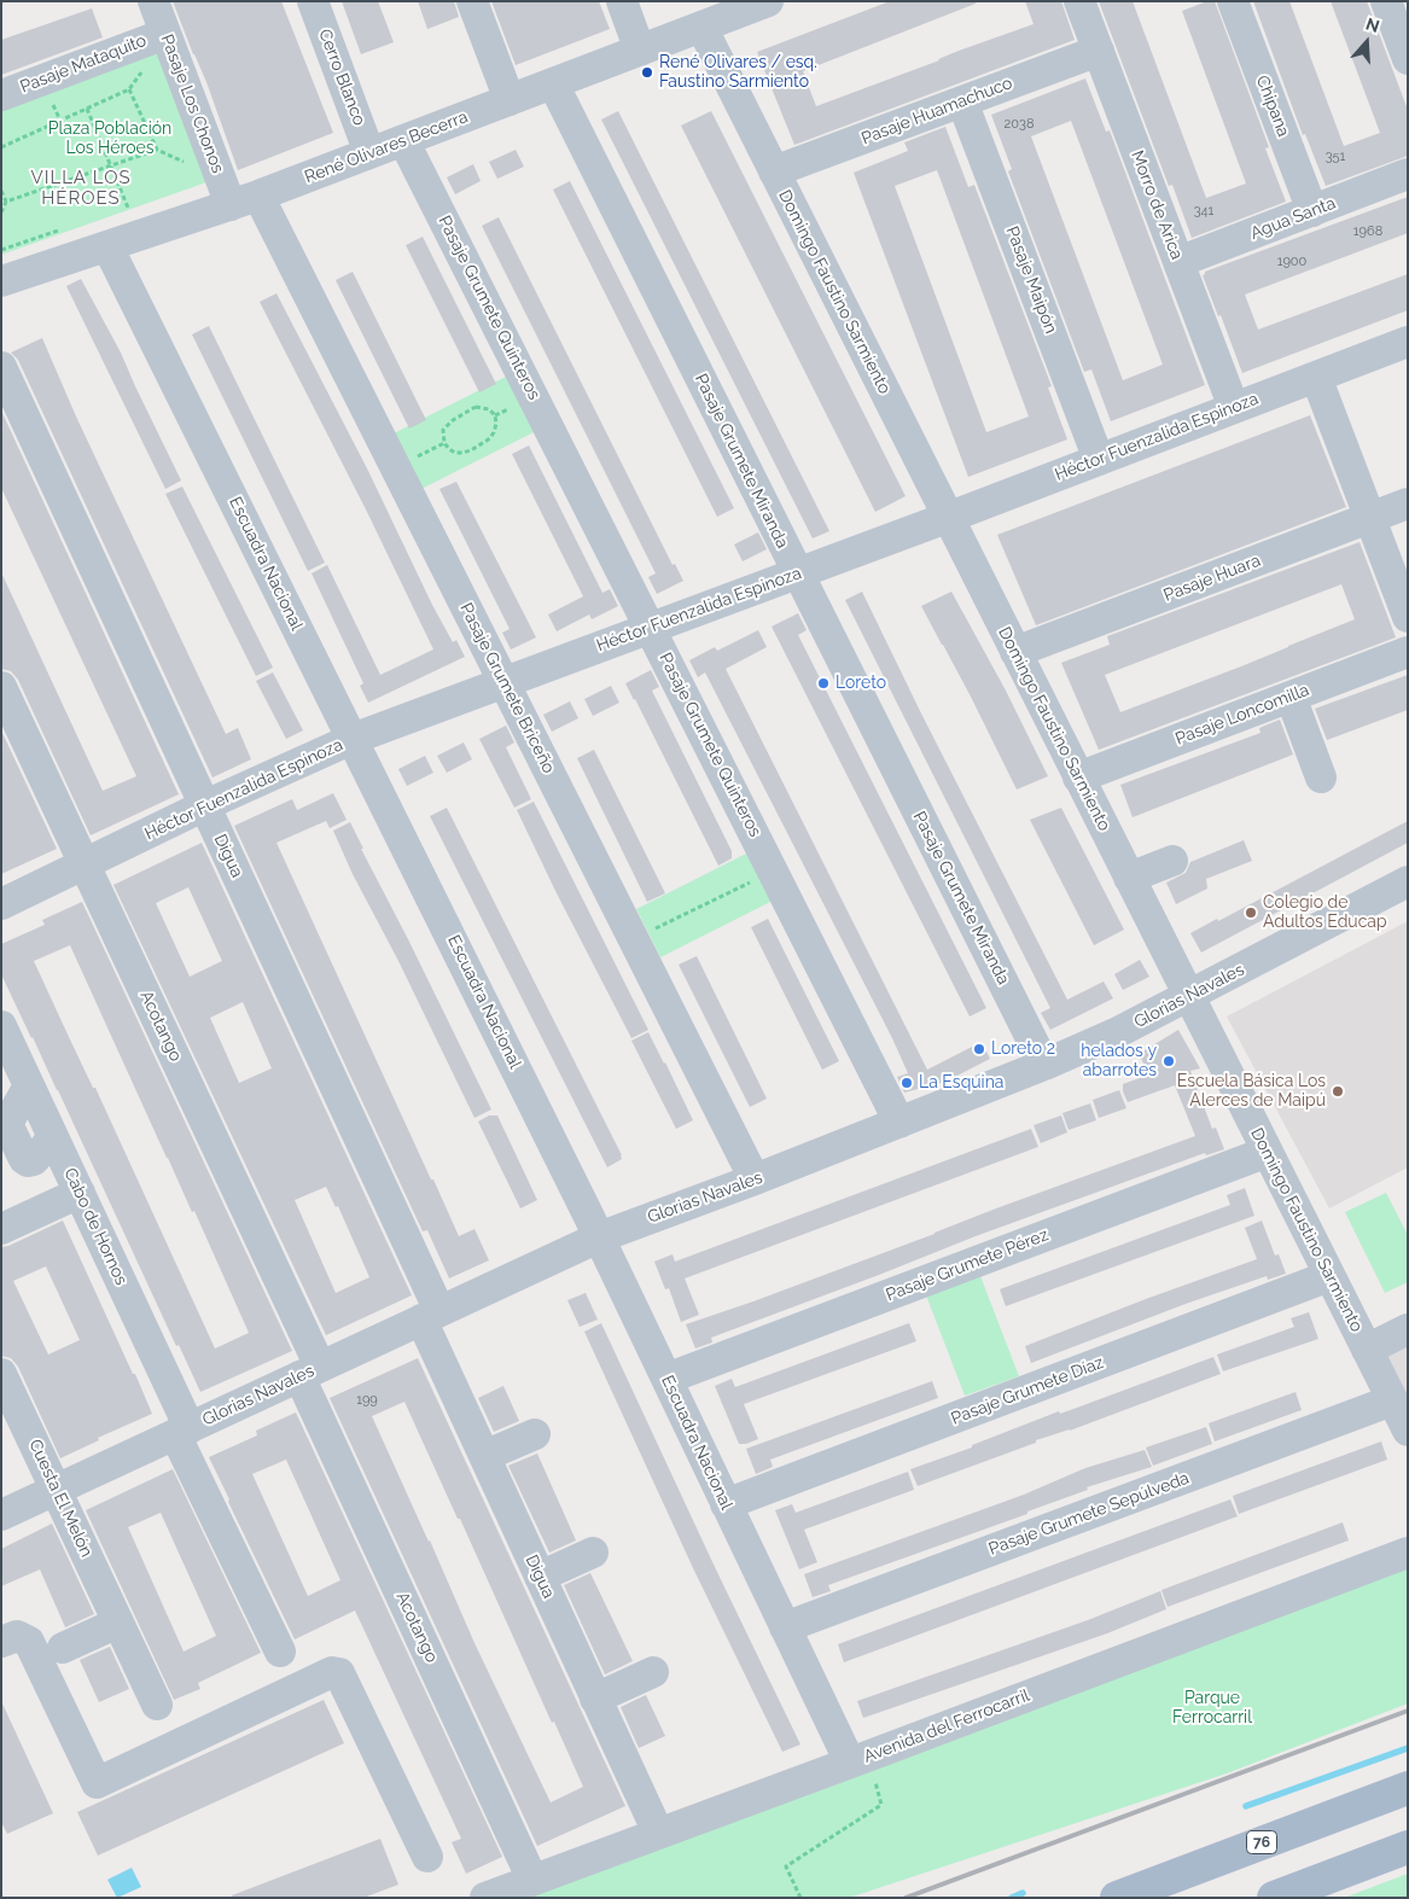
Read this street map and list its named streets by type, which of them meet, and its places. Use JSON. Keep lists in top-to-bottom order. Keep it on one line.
{"streets":{"main road":["76"],"street":["Pasaje Mataquito","Cerro Blanco","Pasaje Los Chonos","Chipana","Pasaje Huamachuco","René Olivares Becerra","Morro de Arica","Agua Santa","Pasaje Maipón","Domingo Faustino Sarmiento","Pasaje Grumete Quinteros","Héctor Fuenzalida Espinoza","Pasaje Grumete Miranda","Escuadra Nacional","Pasaje Huara","Pasaje Grumete Briceño","Pasaje Loncomilla","Digua","Glorias Navales","Acotango","Cabo de Hornos","Pasaje Grumete Pérez","Pasaje Grumete Díaz","Cuesta El Melón","Pasaje Grumete Sepúlveda","Avenida del Ferrocarril"]},"crossings":[["Pasaje Mataquito","Pasaje Los Chonos"],["Cerro Blanco","René Olivares Becerra"],["Pasaje Los Chonos","René Olivares Becerra"],["Pasaje Los Chonos","Pasaje Grumete Briceño"],["Chipana","Agua Santa"],["Pasaje Huamachuco","Morro de Arica"],["Pasaje Huamachuco","Pasaje Maipón"],["Pasaje Huamachuco","Domingo Faustino Sarmiento"],["René Olivares Becerra","Domingo Faustino Sarmiento"],["René Olivares Becerra","Pasaje Grumete Quinteros"],["René Olivares Becerra","Pasaje Grumete Miranda"],["René Olivares Becerra","Escuadra Nacional"],["René Olivares Becerra","Pasaje Grumete Briceño"],["Morro de Arica","Agua Santa"],["Morro de Arica","Héctor Fuenzalida Espinoza"],["Pasaje Maipón","Héctor Fuenzalida Espinoza"],["Domingo Faustino Sarmiento","Héctor Fuenzalida Espinoza"],["Domingo Faustino Sarmiento","Pasaje Huara"],["Domingo Faustino Sarmiento","Pasaje Loncomilla"],["Domingo Faustino Sarmiento","Glorias Navales"],["Domingo Faustino Sarmiento","Pasaje Grumete Pérez"],["Domingo Faustino Sarmiento","Pasaje Grumete Díaz"],["Domingo Faustino Sarmiento","Pasaje Grumete Sepúlveda"],["Pasaje Grumete Quinteros","Héctor Fuenzalida Espinoza"],["Pasaje Grumete Quinteros","Glorias Navales"],["Héctor Fuenzalida Espinoza","Pasaje Grumete Miranda"],["Héctor Fuenzalida Espinoza","Escuadra Nacional"],["Héctor Fuenzalida Espinoza","Pasaje Grumete Briceño"],["Héctor Fuenzalida Espinoza","Digua"],["Héctor Fuenzalida Espinoza","Acotango"],["Pasaje Grumete Miranda","Glorias Navales"],["Escuadra Nacional","Glorias Navales"],["Escuadra Nacional","Pasaje Grumete Pérez"],["Escuadra Nacional","Pasaje Grumete Díaz"],["Escuadra Nacional","Pasaje Grumete Sepúlveda"],["Escuadra Nacional","Avenida del Ferrocarril"],["Pasaje Grumete Briceño","Glorias Navales"],["Digua","Glorias Navales"],["Digua","Avenida del Ferrocarril"],["Glorias Navales","Acotango"],["Glorias Navales","Cabo de Hornos"],["Glorias Navales","Cuesta El Melón"],["Acotango","Avenida del Ferrocarril"]],"districts":["VILLA LOS HÉROES"],"parks":["Plaza Población Los Héroes","Parque Ferrocarril"],"places":["René Olivares / esq. Faustino Sarmiento","Loreto","Colegio de Adultos Educap","Loreto 2","helados y abarrotes","La Esquina","Escuela Básica Los Alerces de Maipú"],"house_numbers":["2038","351","341","1968","1900","199"],"north":"top"}
